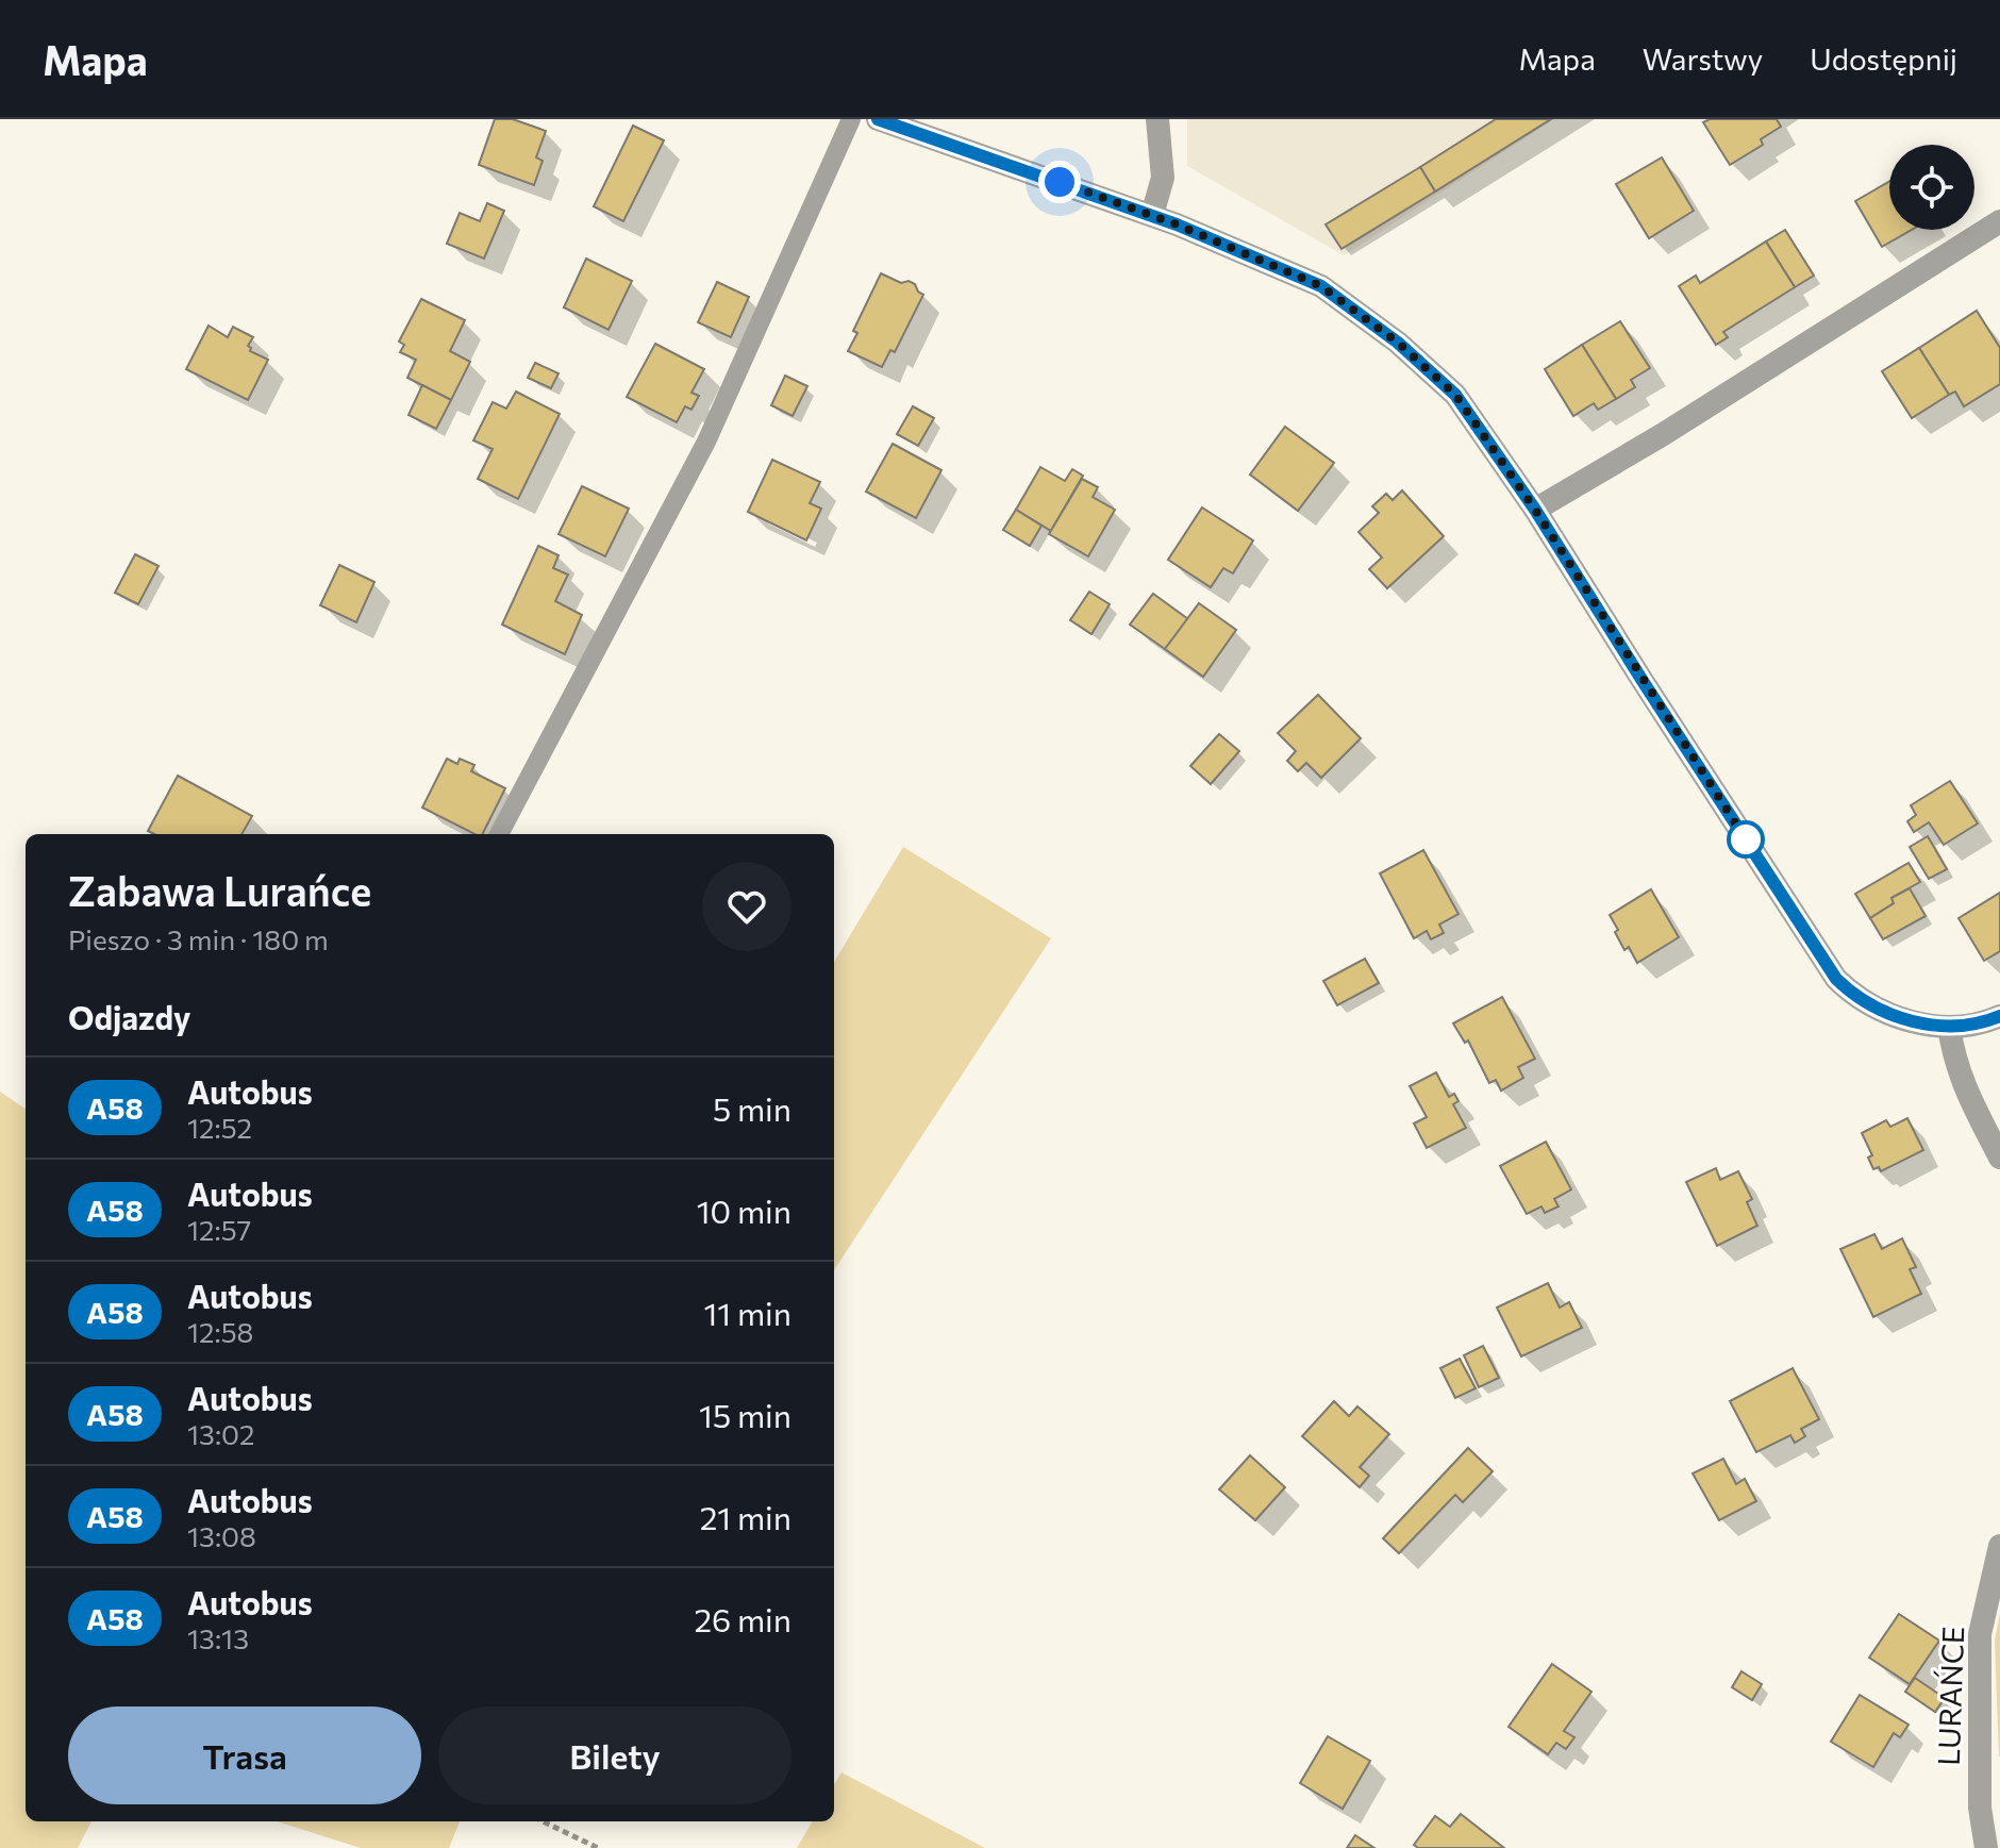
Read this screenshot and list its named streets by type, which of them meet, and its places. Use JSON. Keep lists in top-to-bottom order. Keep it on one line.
{"streets":{"street":["LURAŃCE"]},"lines":["bus line A58"],"page":{"header":"Mapa","nav":["Mapa","Warstwy","Udostępnij"],"heading":[["Zabawa Lurańce","Pieszo · 3 min · 180 m"],"Odjazdy"],"list":[{"mark":"A58","name":"Autobus","note":"12:52","value":"5 min"},{"mark":"A58","name":"Autobus","note":"12:57","value":"10 min"},{"mark":"A58","name":"Autobus","note":"12:58","value":"11 min"},{"mark":"A58","name":"Autobus","note":"13:02","value":"15 min"},{"mark":"A58","name":"Autobus","note":"13:08","value":"21 min"},{"mark":"A58","name":"Autobus","note":"13:13","value":"26 min"}],"buttons":["Trasa","Bilety"]}}
